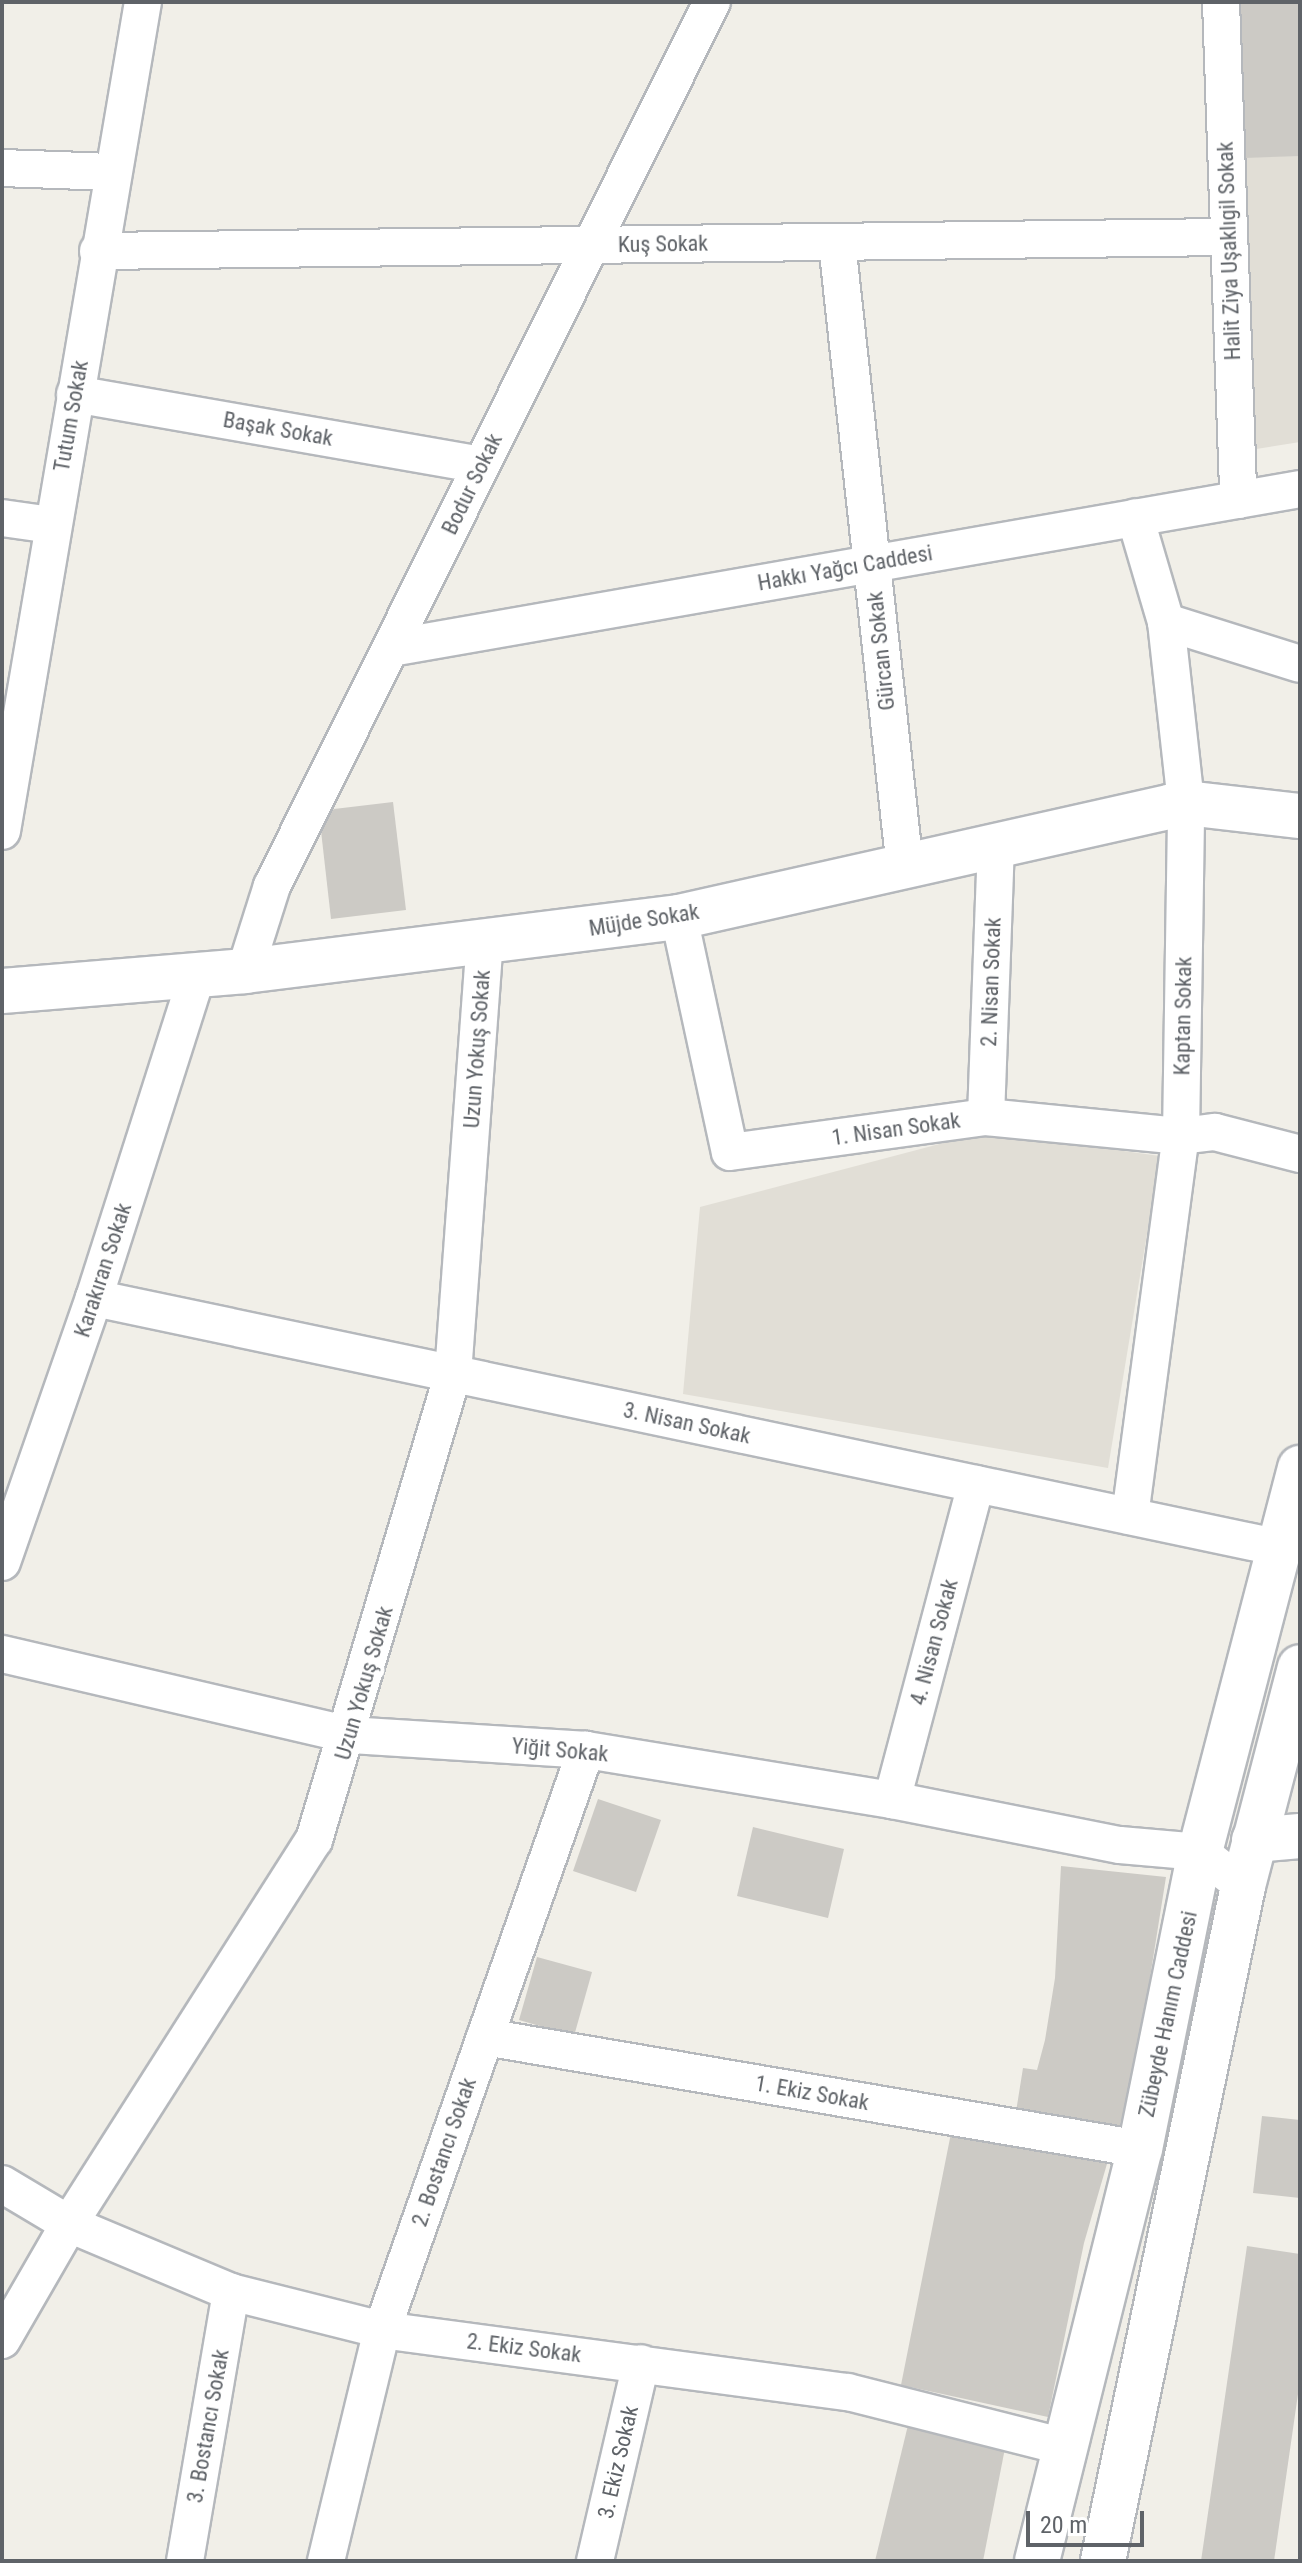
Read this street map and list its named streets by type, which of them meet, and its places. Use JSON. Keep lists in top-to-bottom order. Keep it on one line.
{"streets":{"main road":["Müjde Sokak","Zübeyde Hanım Caddesi"],"street":["Kuş Sokak","Halit Ziya Uşaklıgil Sokak","Tutum Sokak","Başak Sokak","Bodur Sokak","Hakkı Yağcı Caddesi","Gürcan Sokak","2. Nisan Sokak","Kaptan Sokak","Uzun Yokuş Sokak","1. Nisan Sokak","Karakıran Sokak","3. Nisan Sokak","4. Nisan Sokak","Yiğit Sokak","1. Ekiz Sokak","2. Bostancı Sokak","2. Ekiz Sokak","3. Bostancı Sokak","3. Ekiz Sokak"]},"crossings":[["Kuş Sokak","Halit Ziya Uşaklıgil Sokak"],["Kuş Sokak","Tutum Sokak"],["Kuş Sokak","Bodur Sokak"],["Kuş Sokak","Gürcan Sokak"],["Halit Ziya Uşaklıgil Sokak","Hakkı Yağcı Caddesi"],["Tutum Sokak","Başak Sokak"],["Başak Sokak","Bodur Sokak"],["Bodur Sokak","Hakkı Yağcı Caddesi"],["Bodur Sokak","Müjde Sokak"],["Hakkı Yağcı Caddesi","Gürcan Sokak"],["Hakkı Yağcı Caddesi","Kaptan Sokak"],["Gürcan Sokak","Müjde Sokak"],["Müjde Sokak","2. Nisan Sokak"],["Müjde Sokak","Kaptan Sokak"],["Müjde Sokak","Uzun Yokuş Sokak"],["Müjde Sokak","1. Nisan Sokak"],["Müjde Sokak","Karakıran Sokak"],["2. Nisan Sokak","1. Nisan Sokak"],["Kaptan Sokak","1. Nisan Sokak"],["Kaptan Sokak","3. Nisan Sokak"],["Uzun Yokuş Sokak","3. Nisan Sokak"],["Uzun Yokuş Sokak","Yiğit Sokak"],["Uzun Yokuş Sokak","2. Ekiz Sokak"],["Karakıran Sokak","3. Nisan Sokak"],["3. Nisan Sokak","4. Nisan Sokak"],["3. Nisan Sokak","Zübeyde Hanım Caddesi"],["4. Nisan Sokak","Yiğit Sokak"],["Yiğit Sokak","Zübeyde Hanım Caddesi"],["Yiğit Sokak","2. Bostancı Sokak"],["Zübeyde Hanım Caddesi","1. Ekiz Sokak"],["Zübeyde Hanım Caddesi","2. Ekiz Sokak"],["1. Ekiz Sokak","2. Bostancı Sokak"],["2. Bostancı Sokak","2. Ekiz Sokak"],["2. Ekiz Sokak","3. Bostancı Sokak"],["2. Ekiz Sokak","3. Ekiz Sokak"]],"scale_bar":"20 m"}
